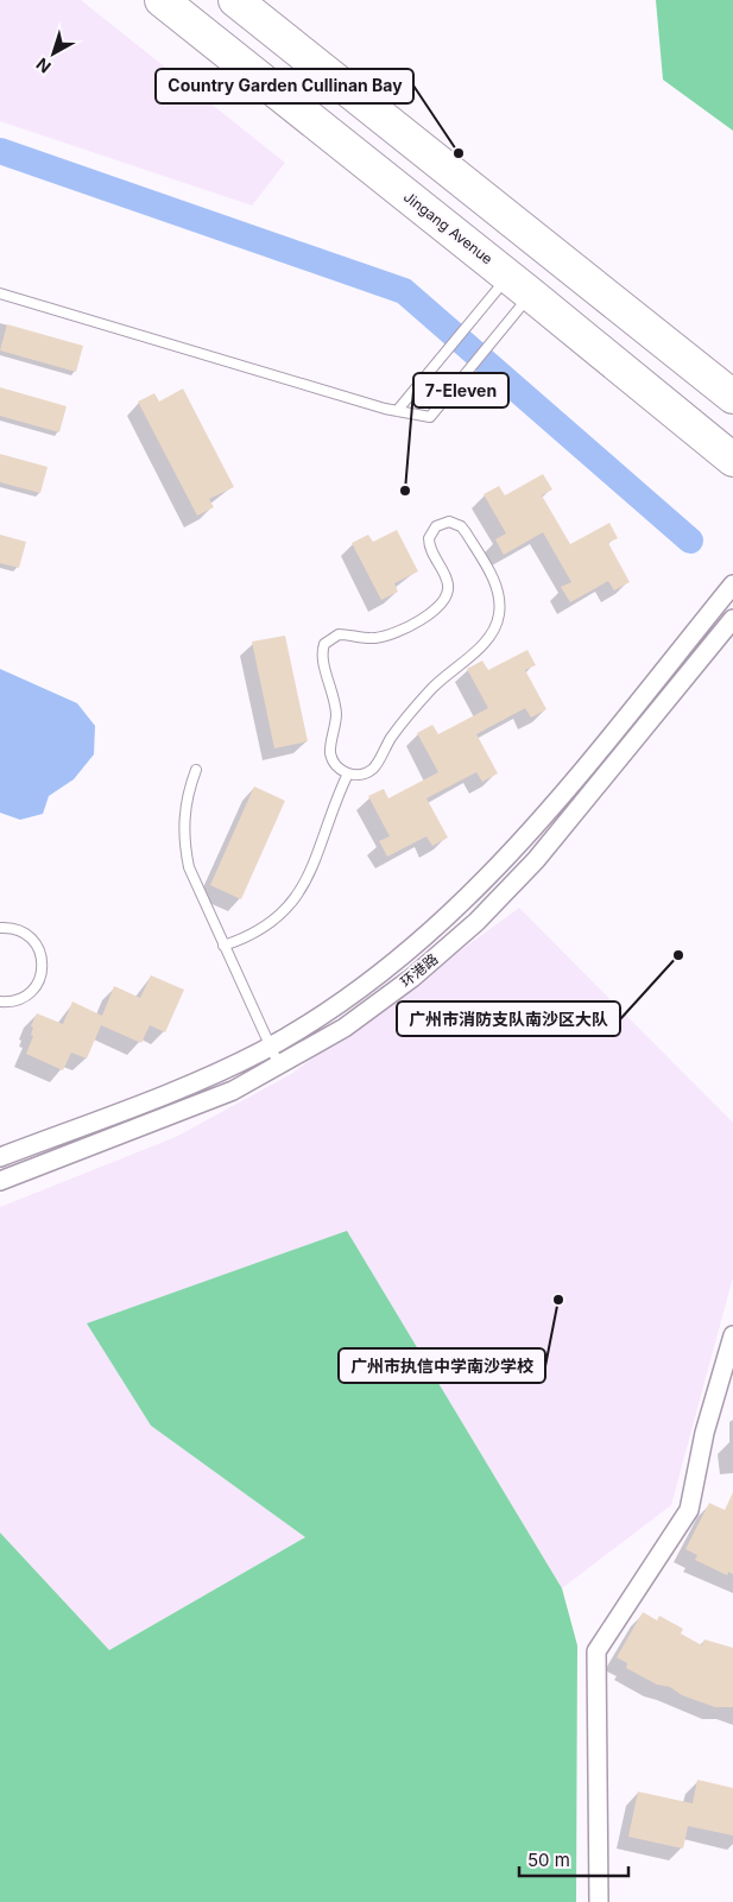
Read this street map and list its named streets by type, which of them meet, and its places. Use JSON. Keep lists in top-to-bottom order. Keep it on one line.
{"streets":{"highway":["Jingang Avenue"],"street":["环港路"]},"places":["Country Garden Cullinan Bay","7-Eleven","广州市消防支队南沙区大队","广州市执信中学南沙学校"],"scale_bar":"50 m","north":"bottom left"}
